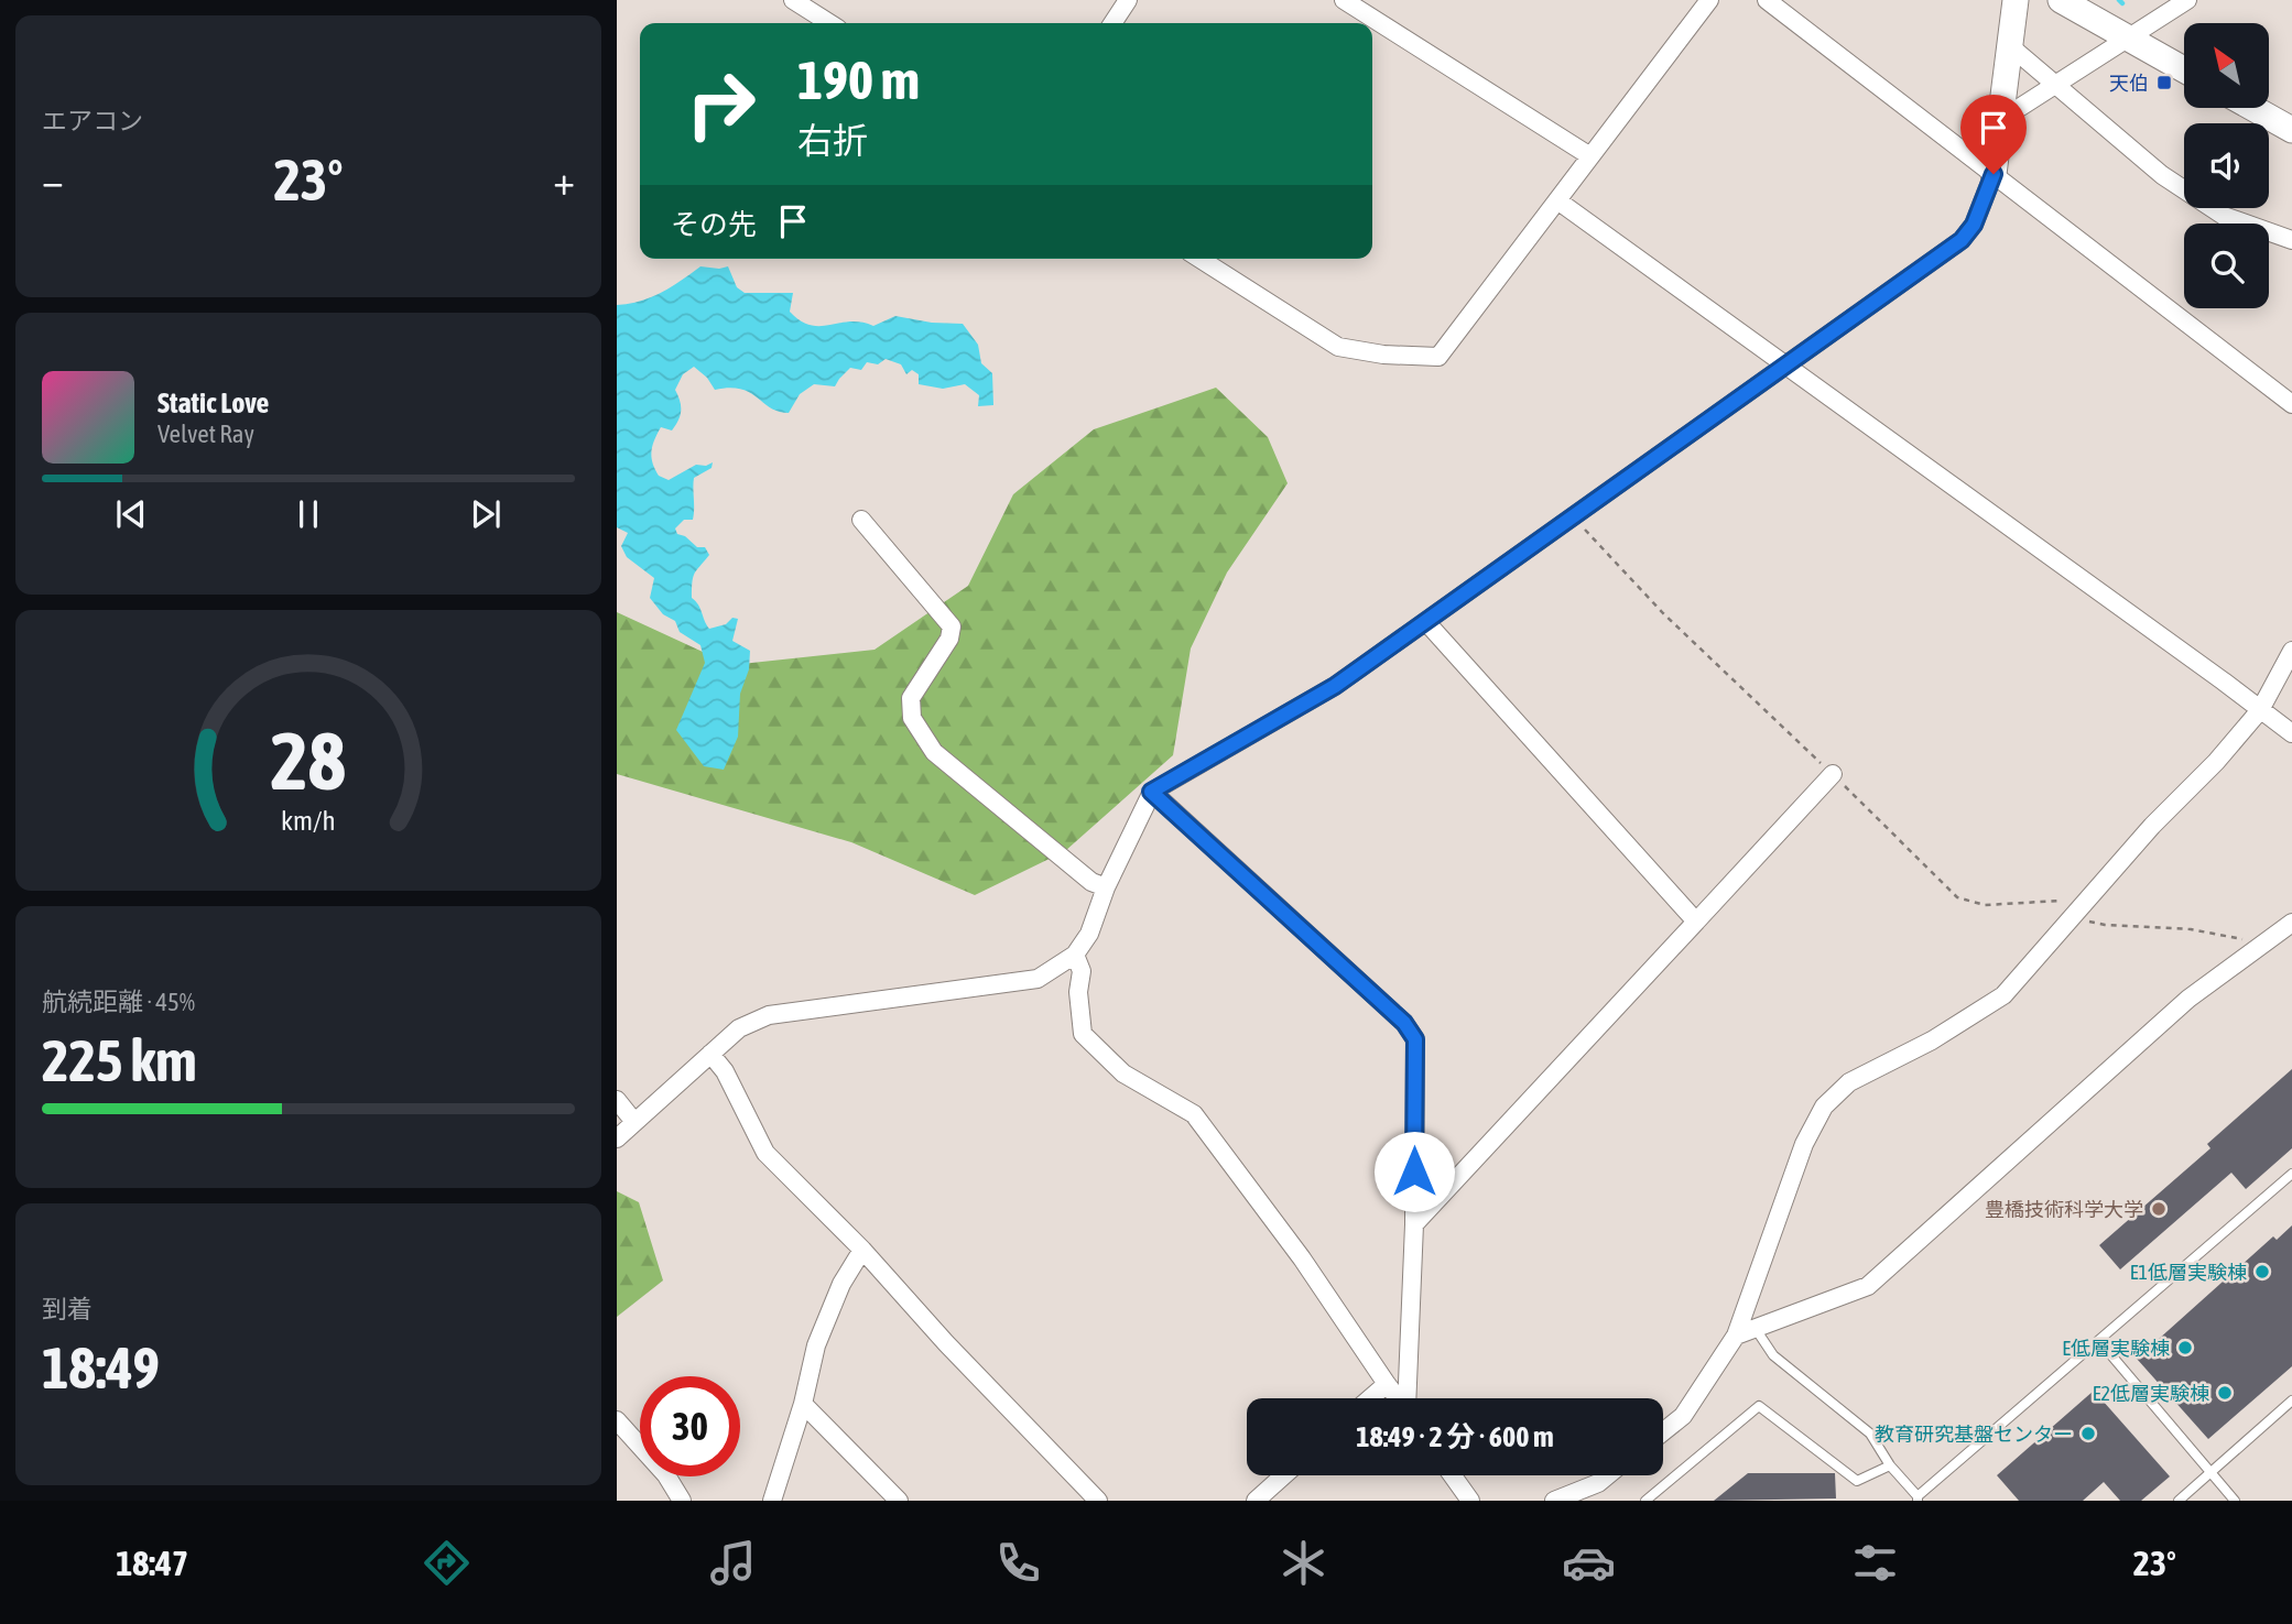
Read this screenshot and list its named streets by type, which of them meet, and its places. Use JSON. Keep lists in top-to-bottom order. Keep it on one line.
{"places":{"transit":["天伯"],"other":["豊橋技術科学大学","E1低層実験棟","E低層実験棟","E2低層実験棟","教育研究基盤センター"]},"north":"top left","page":{"tile":["エアコン",["航続距離 · 45%","225 km"],["到着","18:49"]],"turn":["190 m","右折"],"heat":["−","23°","+"],"then":"その先","song":["Static Love","Velvet Ray"],"limit":"30","trip":"18:49 · 2 分 · 600 m","tabs":["18:47","23°"],"gauge":["28","km/h"]}}
